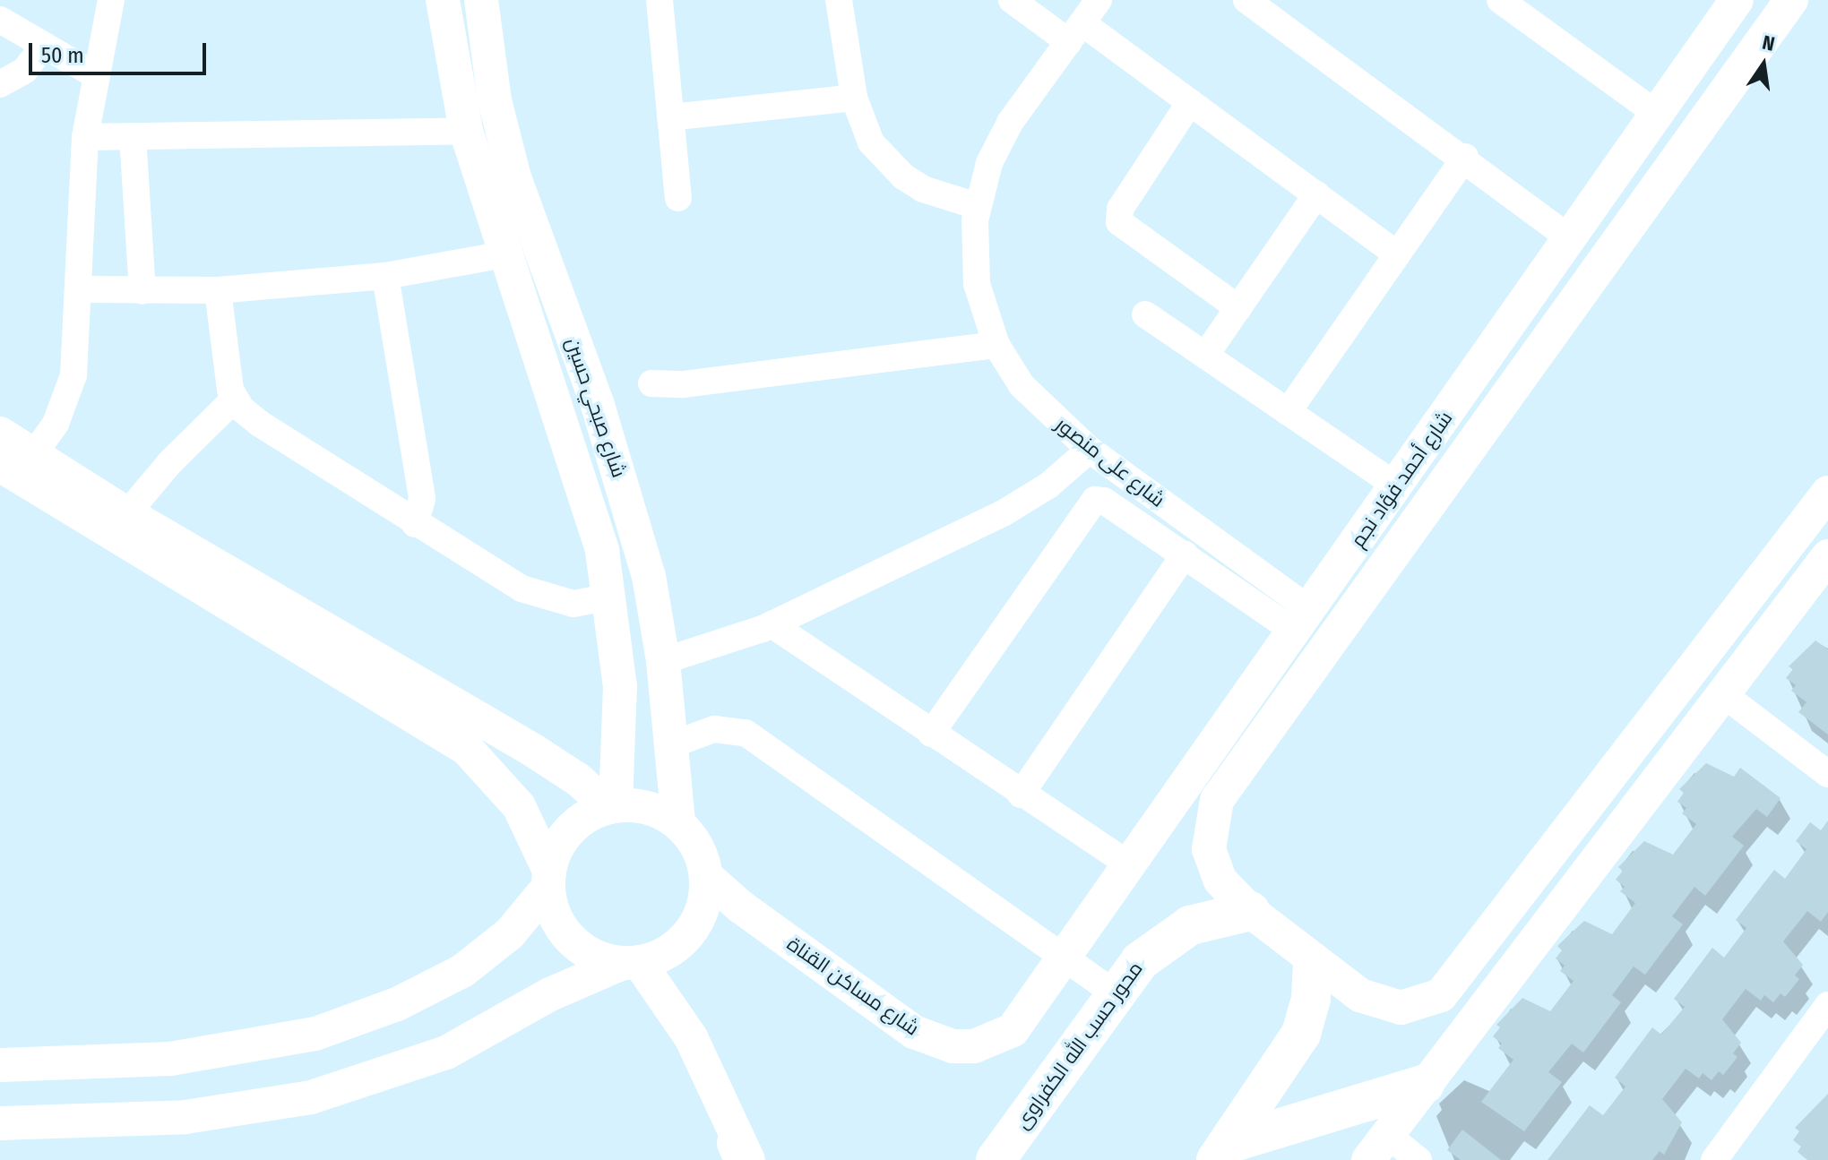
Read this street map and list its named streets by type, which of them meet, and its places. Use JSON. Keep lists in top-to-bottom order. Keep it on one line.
{"streets":{"main road":["محور حسب الله الكفراوى"],"street":["شارع صبحي حسين","شارع على منصور","شارع أحمد فؤاد نجم","شارع مساكن القناة"]},"crossings":[["شارع صبحي حسين","شارع مساكن القناة"],["شارع على منصور","شارع أحمد فؤاد نجم"],["شارع أحمد فؤاد نجم","شارع مساكن القناة"],["شارع أحمد فؤاد نجم","محور حسب الله الكفراوى"]],"scale_bar":"50 m","north":"top"}
